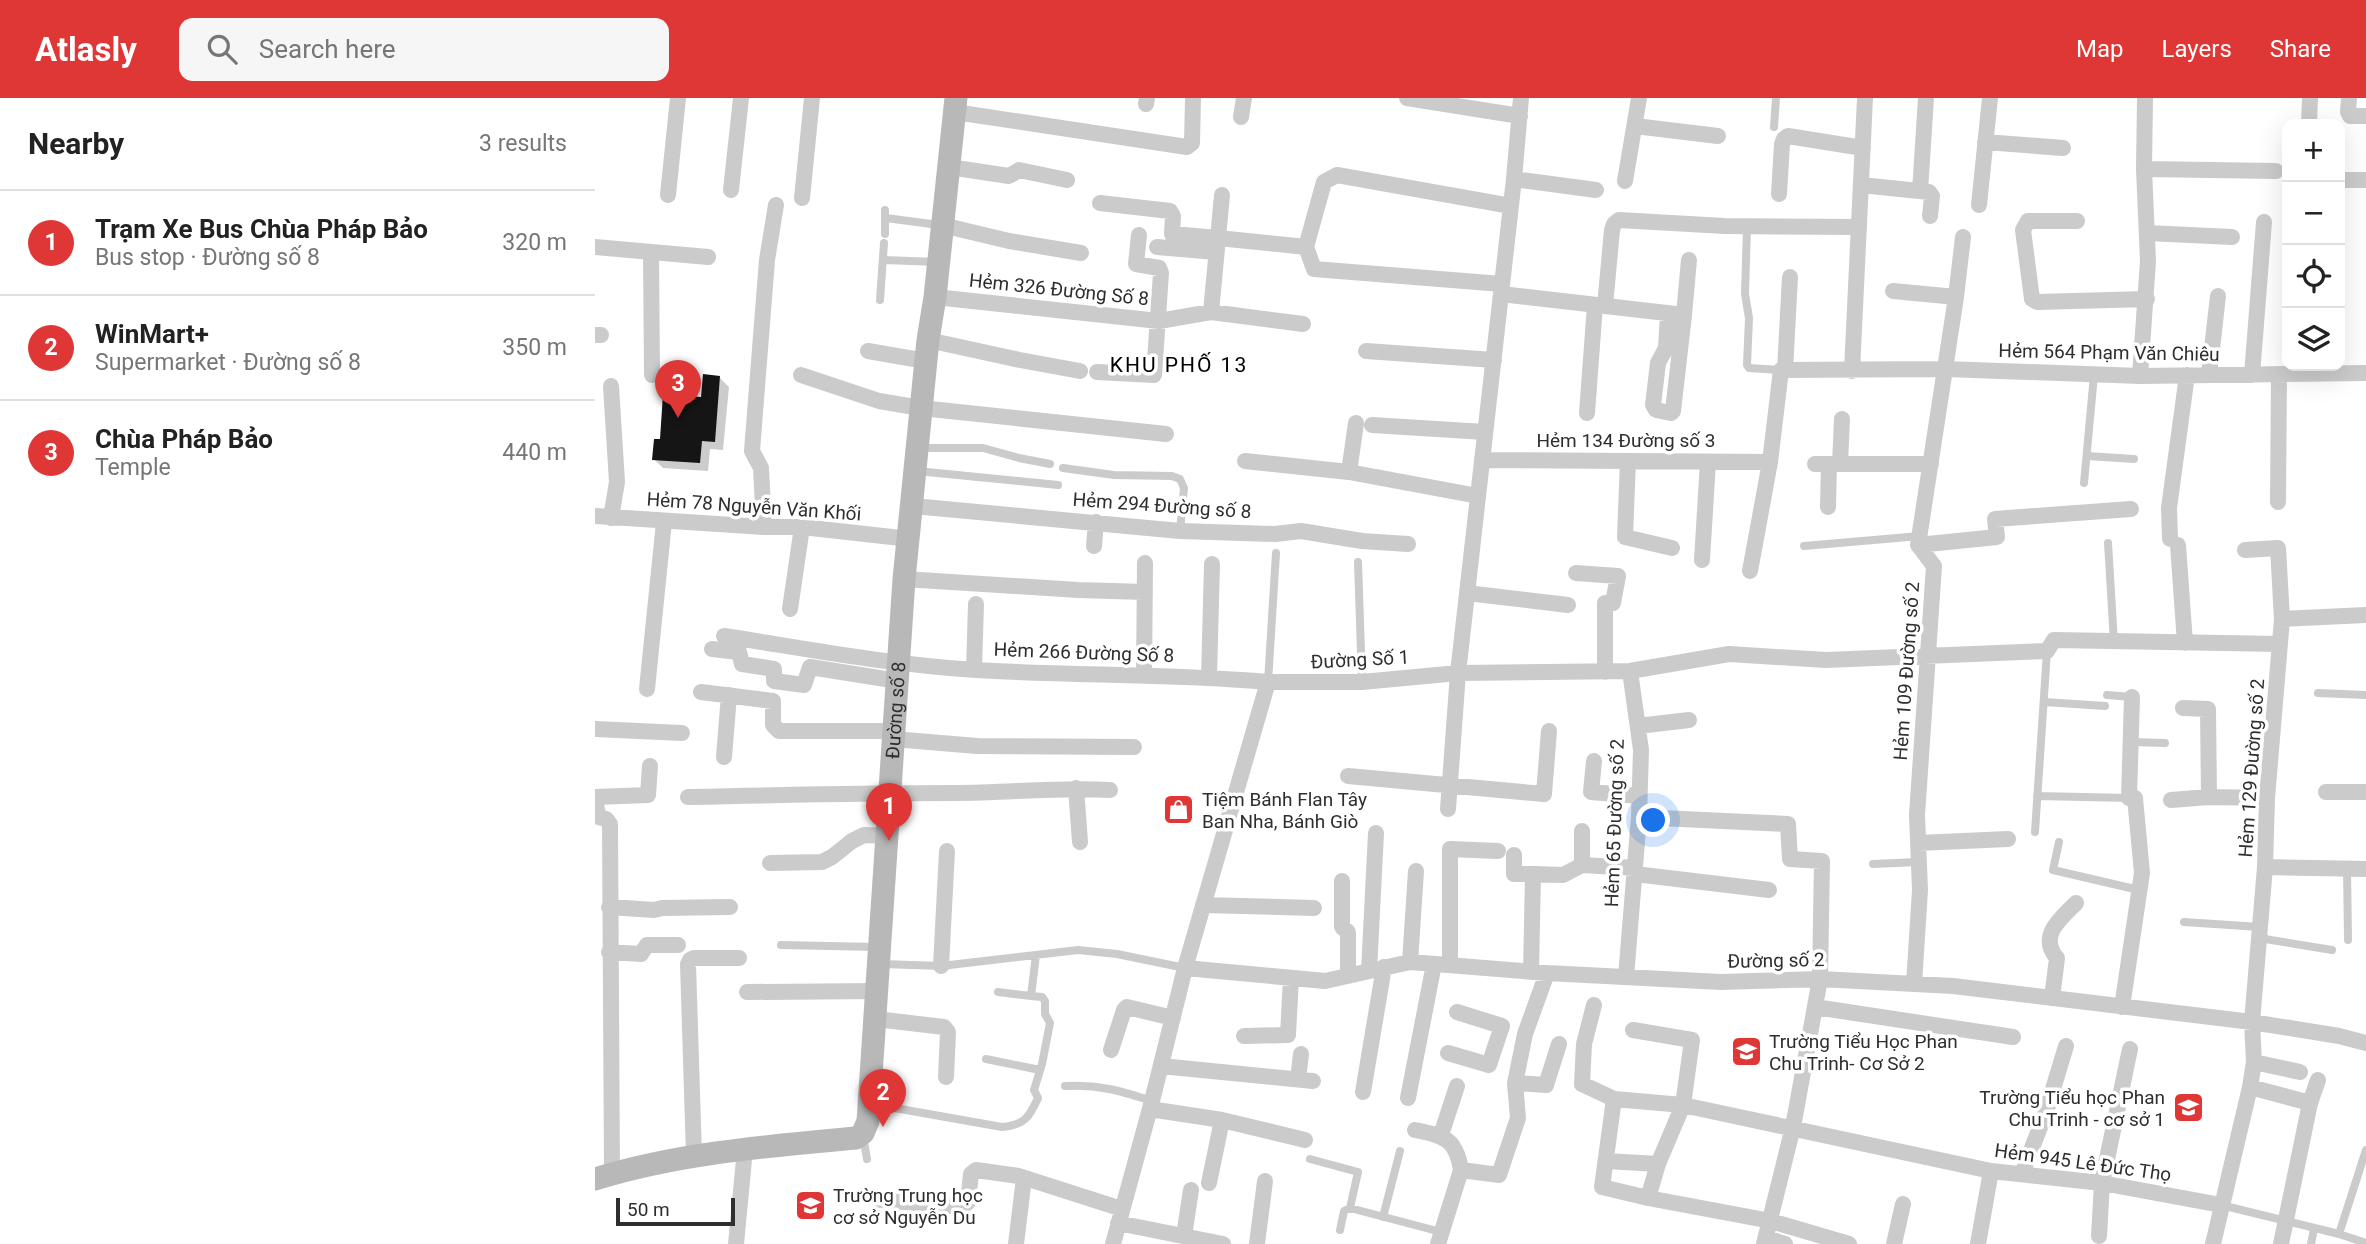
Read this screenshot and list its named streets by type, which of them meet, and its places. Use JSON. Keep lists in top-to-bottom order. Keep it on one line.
{"streets":{"street":["Hẻm 326 Đường Số 8","Hẻm 564 Phạm Văn Chiêu","Hẻm 134 Đường số 3","Hẻm 294 Đường số 8","Hẻm 78 Nguyễn Văn Khối","Hẻm 266 Đường Số 8","Đường Số 1","Hẻm 109 Đường số 2","Đường số 8","Hẻm 129 Đường số 2","Hẻm 65 Đường số 2","Đường số 2","Hẻm 945 Lê Đức Thọ"]},"crossings":[["Hẻm 326 Đường Số 8","Đường số 8"],["Hẻm 294 Đường số 8","Đường số 8"],["Hẻm 78 Nguyễn Văn Khối","Đường số 8"],["Hẻm 266 Đường Số 8","Đường Số 1"],["Hẻm 266 Đường Số 8","Đường số 8"],["Đường Số 1","Hẻm 109 Đường số 2"],["Đường Số 1","Hẻm 65 Đường số 2"],["Hẻm 109 Đường số 2","Đường số 2"],["Hẻm 129 Đường số 2","Đường số 2"],["Hẻm 129 Đường số 2","Hẻm 945 Lê Đức Thọ"],["Hẻm 65 Đường số 2","Đường số 2"]],"districts":["KHU PHỐ 13"],"places":{"shop":["Tiệm Bánh Flan Tây Ban Nha, Bánh Giò"],"school or university":["Trường Tiểu Học Phan Chu Trinh- Cơ Sở 2","Trường Tiểu học Phan Chu Trinh - cơ sở 1","Trường Trung học cơ sở Nguyễn Du"]},"scale_bar":"50 m","page":{"header":"Atlasly","search":"Search here","nav":["Map","Layers","Share"],"heading":["Nearby","3 results"],"map_buttons":["+","−"],"list":[{"mark":"1","name":"Trạm Xe Bus Chùa Pháp Bảo","note":"Bus stop · Đường số 8","value":"320 m"},{"mark":"2","name":"WinMart+","note":"Supermarket · Đường số 8","value":"350 m"},{"mark":"3","name":"Chùa Pháp Bảo","note":"Temple","value":"440 m"}],"pins":["3","1","2"],"scale":"50 m"}}
